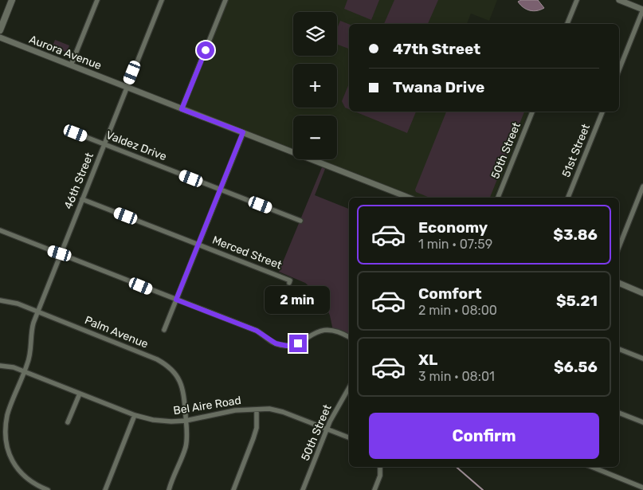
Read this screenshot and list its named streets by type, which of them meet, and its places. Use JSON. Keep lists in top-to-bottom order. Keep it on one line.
{"streets":{"street":["Aurora Avenue","Valdez Drive","50th Street","51st Street","46th Street","Merced Street","Palm Avenue","Bel Aire Road"]},"crossings":[["Aurora Avenue","46th Street"],["Valdez Drive","46th Street"],["50th Street","Bel Aire Road"],["46th Street","Merced Street"],["46th Street","Palm Avenue"],["46th Street","Bel Aire Road"],["Palm Avenue","Bel Aire Road"]],"page":{"map_buttons":["+","−"],"banner":["47th Street","Twana Drive"],"list":[{"name":"Economy","note":"1 min · 07:59","value":"$3.86"},{"name":"Comfort","note":"2 min · 08:00","value":"$5.21"},{"name":"XL","note":"3 min · 08:01","value":"$6.56"}],"bubble":"2 min","buttons":"Confirm"}}
